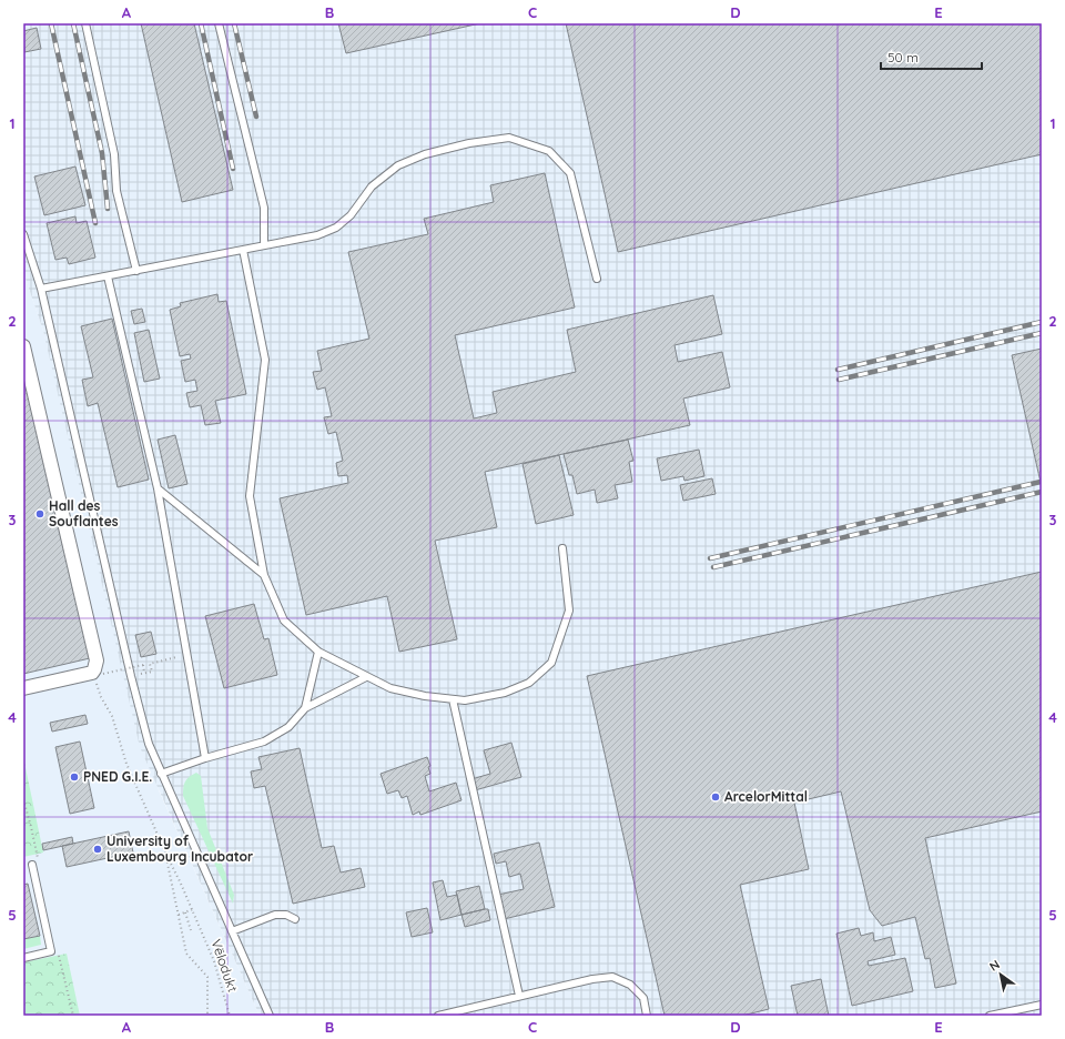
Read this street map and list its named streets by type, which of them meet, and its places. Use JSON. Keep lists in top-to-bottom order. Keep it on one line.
{"streets":{"path":["Vëlodukt"]},"places":["Hall des Souflantes","PNED G.I.E.","ArcelorMittal","University of Luxembourg Incubator"],"scale_bar":"50 m","north":"top left","grid":{"columns":["A","B","C","D","E"],"rows":["1","2","3","4","5"]}}
